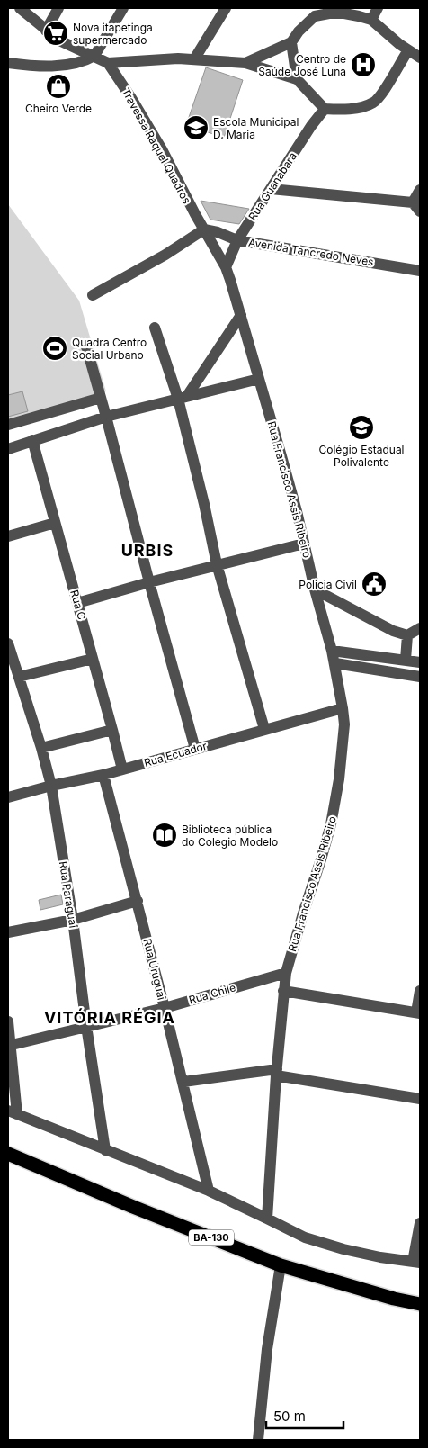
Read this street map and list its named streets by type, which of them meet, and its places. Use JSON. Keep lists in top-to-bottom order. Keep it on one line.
{"streets":{"highway":["BA-130"],"street":["Travessa Raquel Quadros","Rua Guanabara","Avenida Tancredo Neves","Rua Francisco Assis Ribeiro","Rua C","Rua Ecuador","Rua Paraguai","Rua Uruguai","Rua Chile"]},"crossings":[["Travessa Raquel Quadros","Rua Guanabara"],["Travessa Raquel Quadros","Avenida Tancredo Neves"],["Travessa Raquel Quadros","Rua Francisco Assis Ribeiro"],["Rua Guanabara","Avenida Tancredo Neves"],["Rua Guanabara","Rua Francisco Assis Ribeiro"],["Rua Francisco Assis Ribeiro","Rua Ecuador"],["Rua Francisco Assis Ribeiro","Rua Chile"],["Rua C","Rua Ecuador"],["Rua Ecuador","Rua Paraguai"],["Rua Ecuador","Rua Uruguai"],["Rua Paraguai","Rua Chile"],["Rua Uruguai","Rua Chile"]],"districts":["URBIS","VITÓRIA RÉGIA"],"places":{"supermarket":["Nova itapetinga supermercado"],"hospital":["Centro de Saúde José Luna"],"shop":["Cheiro Verde"],"school or university":["Escola Municipal D. Maria","Colégio Estadual Polivalente"],"sports":["Quadra Centro Social Urbano"],"public building":["Policia Civil"],"library":["Biblioteca pública do Colegio Modelo"]},"scale_bar":"50 m"}
